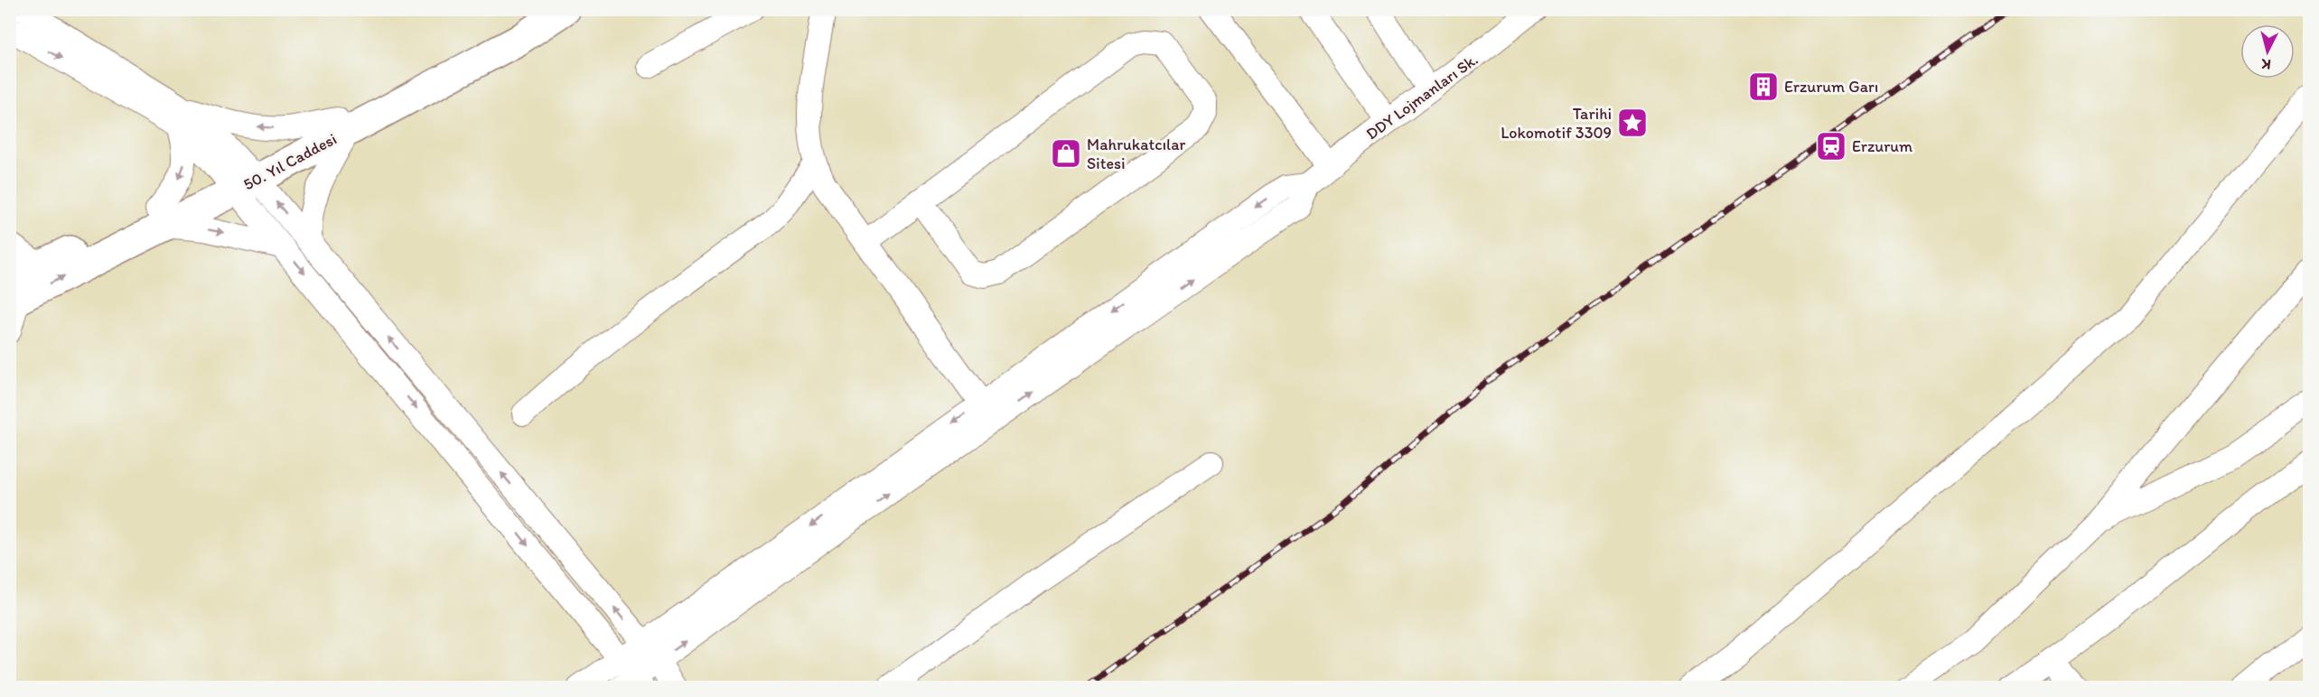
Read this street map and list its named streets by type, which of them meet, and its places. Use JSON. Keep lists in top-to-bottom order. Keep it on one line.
{"streets":{"main road":["50. Yıl Caddesi"],"street":["DDY Lojmanları Sk."]},"places":{"building":["Erzurum Garı"],"place":["Tarihi Lokomotif 3309"],"station":["Erzurum"],"shop":["Mahrukatcılar Sitesi"]},"north":"bottom"}
